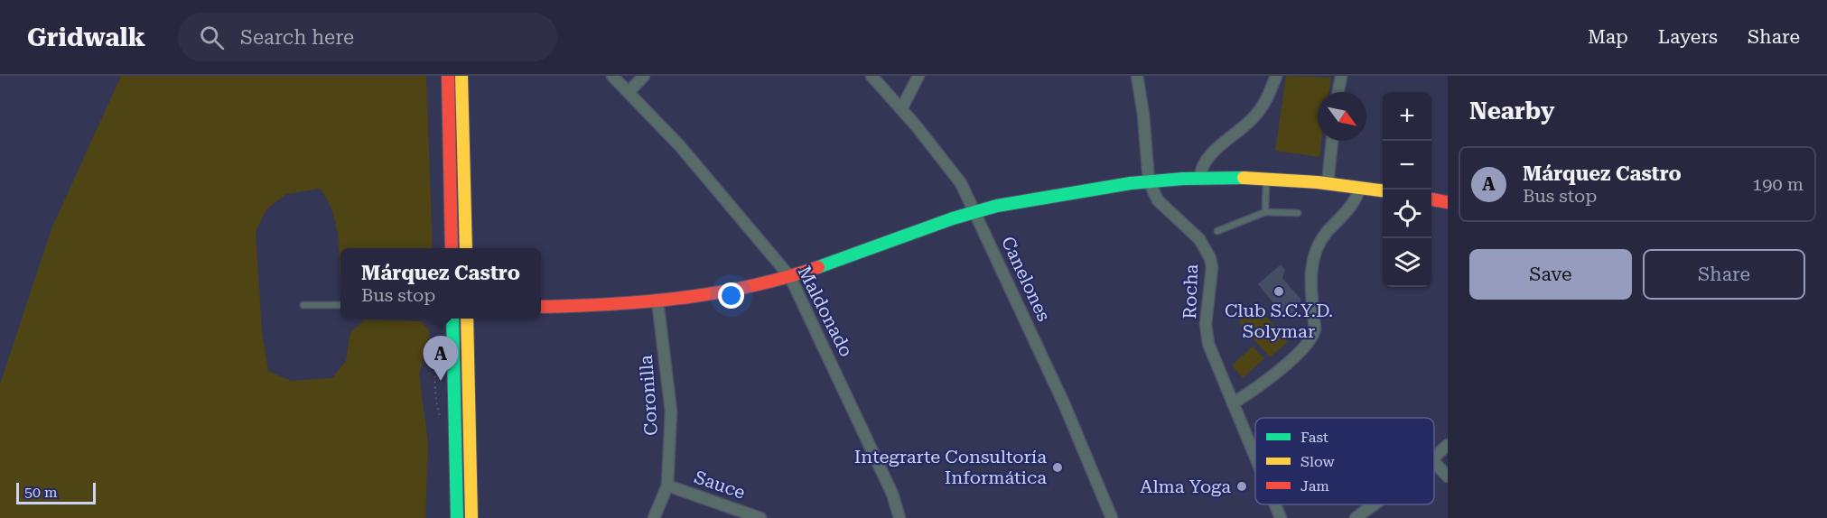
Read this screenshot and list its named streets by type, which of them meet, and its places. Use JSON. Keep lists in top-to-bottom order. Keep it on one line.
{"streets":{"street":["Canelones","Rocha","Maldonado","Coronilla","Sauce"]},"crossings":[["Coronilla","Sauce"]],"places":["Club S.C.Y.D. Solymar","Integrarte Consultoría Informática","Alma Yoga"],"legend":["Fast","Slow","Jam"],"scale_bar":"50 m","north":"bottom right","page":{"header":"Gridwalk","search":"Search here","nav":["Map","Layers","Share"],"heading":"Nearby","map_buttons":["+","−"],"list":[{"mark":"A","name":"Márquez Castro","note":"Bus stop","value":"190 m"}],"buttons":["Save","Share"],"popup":["Márquez Castro","Bus stop"],"pins":"A","scale":"50 m"}}
